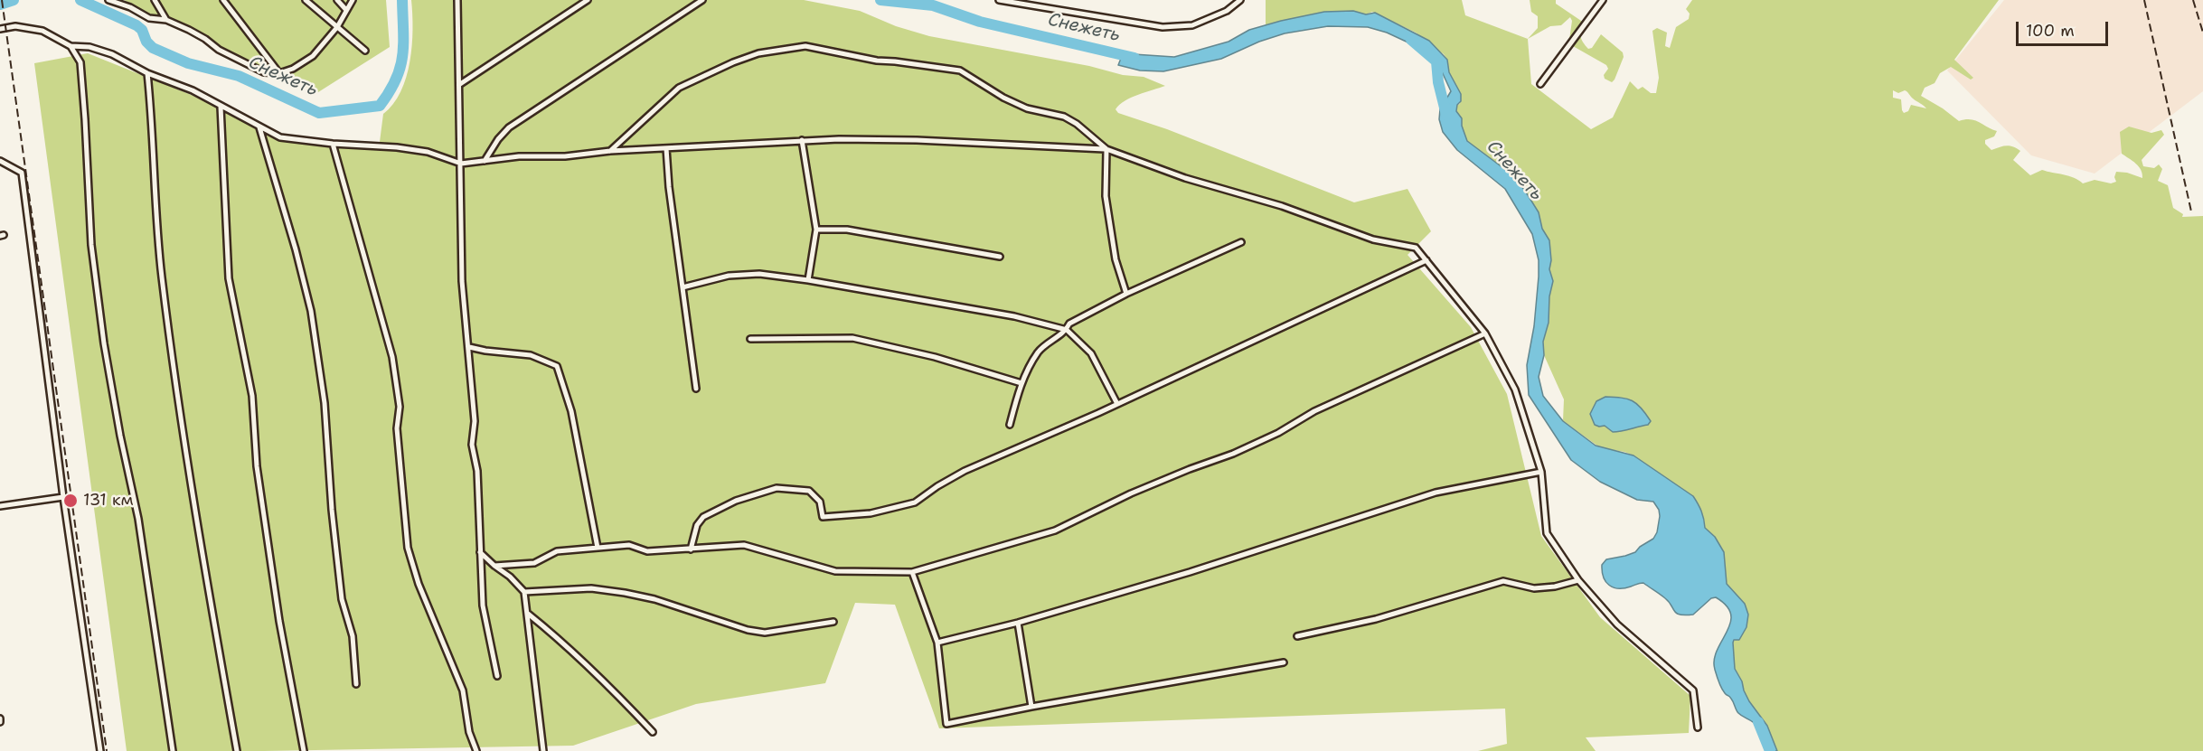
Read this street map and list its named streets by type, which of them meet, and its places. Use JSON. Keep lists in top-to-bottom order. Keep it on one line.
{"water":["Снежеть"],"places":["131 км"],"scale_bar":"100 m"}
